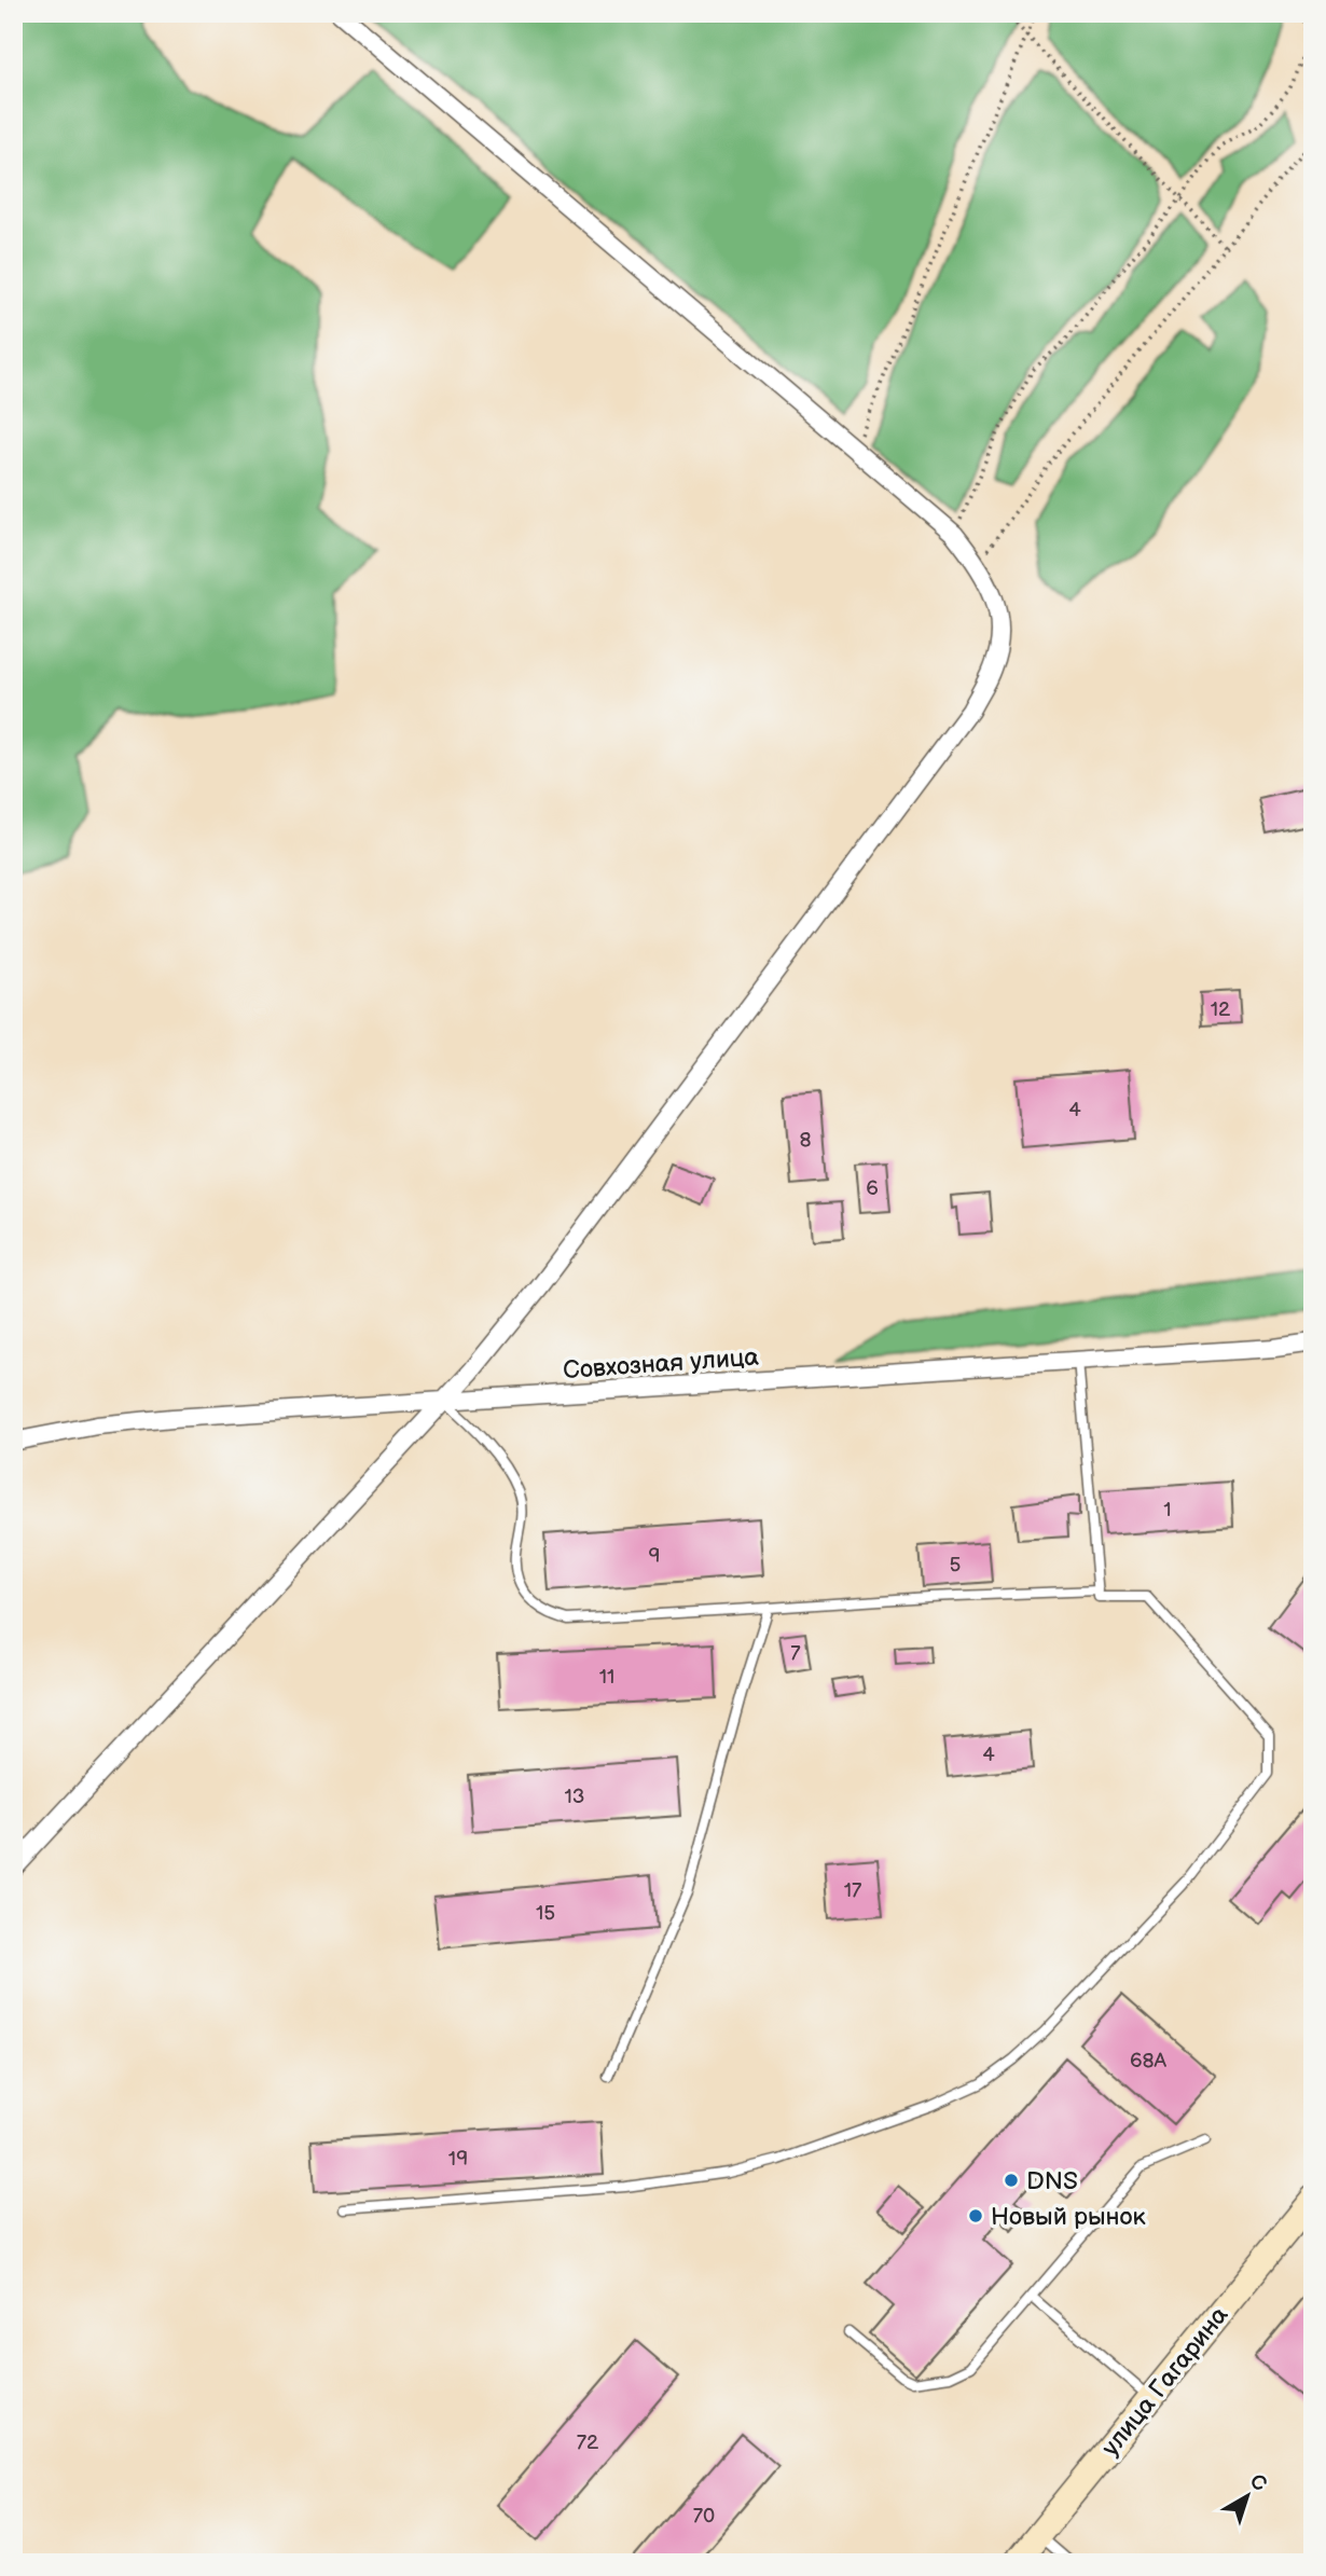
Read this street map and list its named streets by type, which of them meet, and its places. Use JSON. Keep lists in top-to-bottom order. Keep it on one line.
{"streets":{"street":["Совхозная улица","улица Гагарина"]},"places":["DNS","Новый рынок"],"house_numbers":["12","4","8","6","1","9","5","7","11","4","13","17","15","68А","19","72","70"],"north":"top right"}
